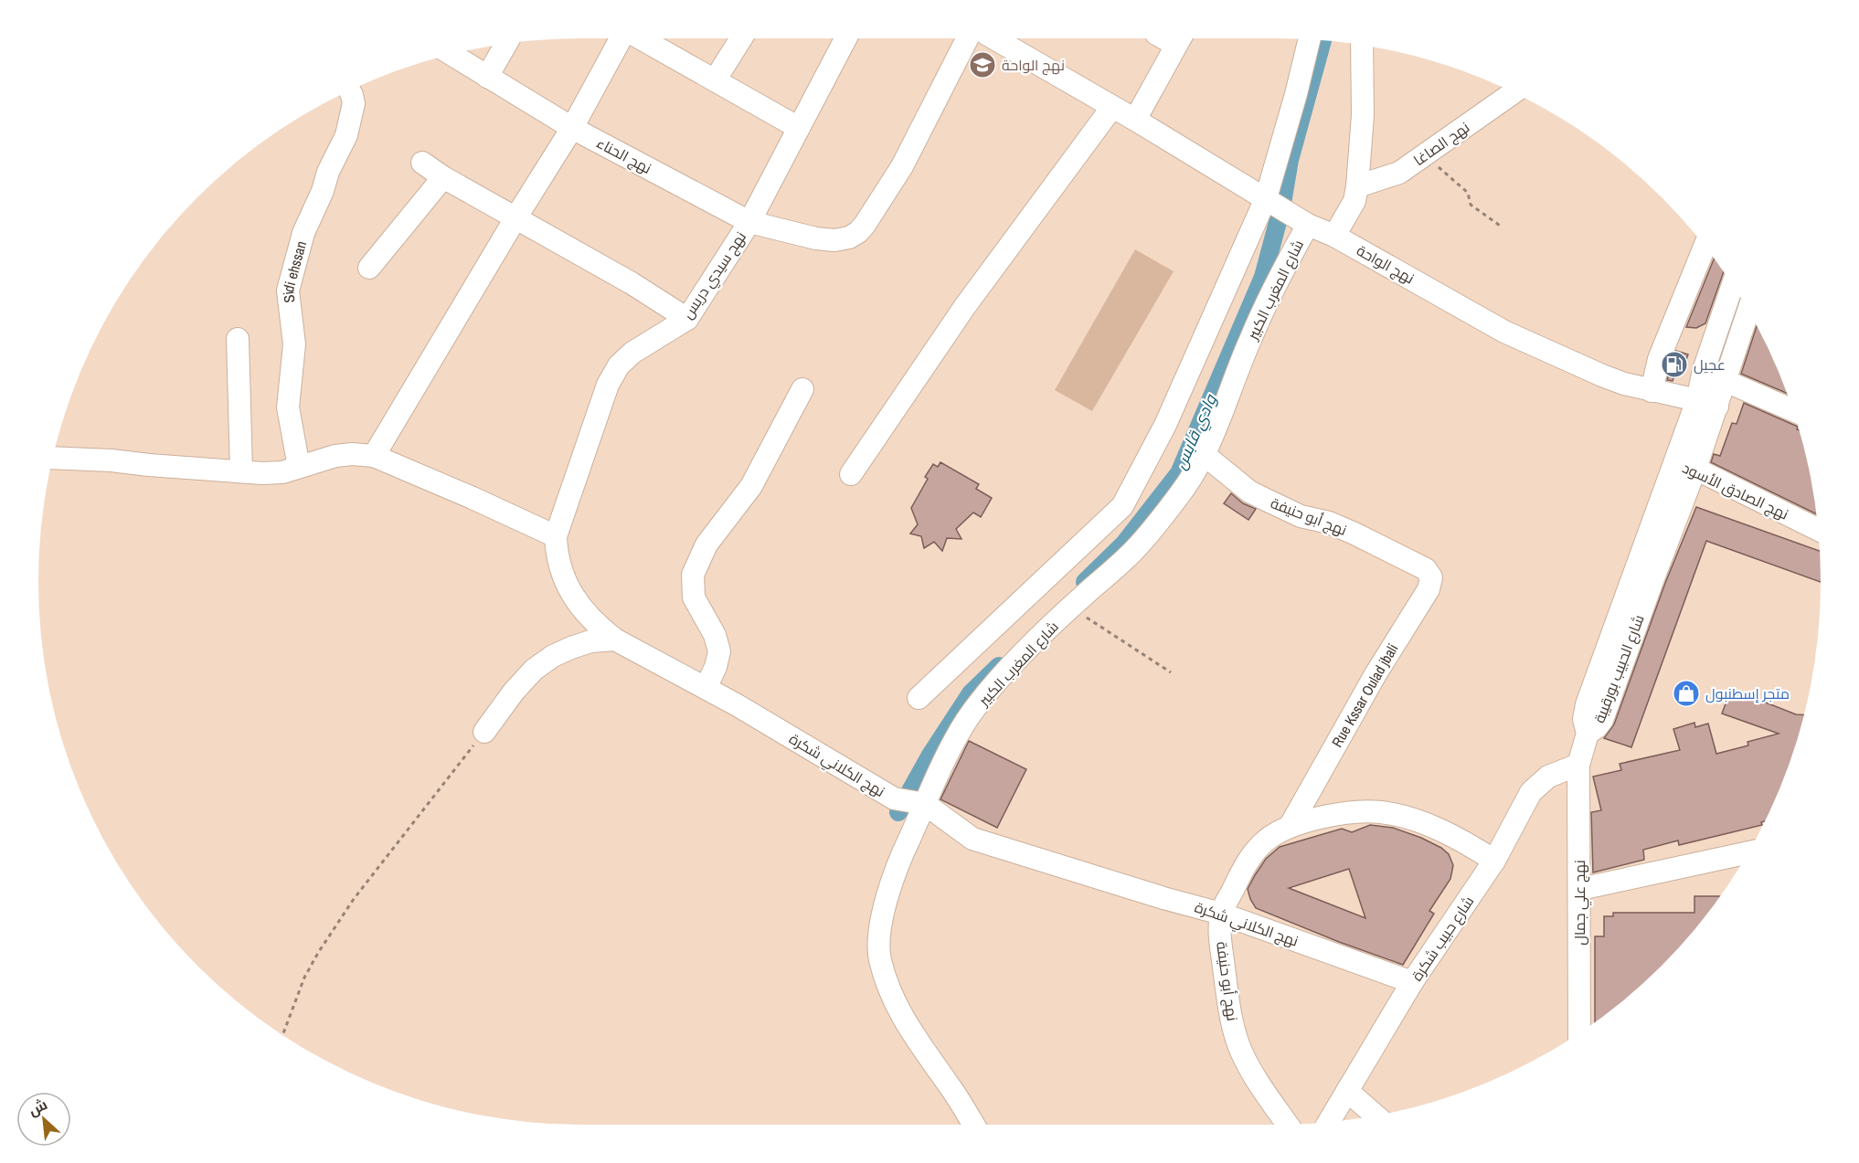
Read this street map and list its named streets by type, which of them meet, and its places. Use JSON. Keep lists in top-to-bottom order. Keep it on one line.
{"streets":{"street":["نهج الصاغا","نهج الحناء","نهج الواحة","Sidi ehssan","نهج سيدي دريس","شارع المغرب الكبير","نهج الصادق الأسود","نهج أبو حنيفة","شارع الحبيب بورقيبة","Rue Kssar Oulad jbali","نهج الكلاني شكرة","نهج علي جمال","شارع حبيب شكرة"]},"crossings":[["نهج الحناء","نهج سيدي دريس"],["نهج الواحة","شارع المغرب الكبير"],["نهج الواحة","شارع الحبيب بورقيبة"],["نهج سيدي دريس","نهج الكلاني شكرة"],["شارع المغرب الكبير","نهج أبو حنيفة"],["شارع المغرب الكبير","نهج الكلاني شكرة"],["نهج الصادق الأسود","شارع الحبيب بورقيبة"],["نهج أبو حنيفة","Rue Kssar Oulad jbali"],["نهج أبو حنيفة","نهج الكلاني شكرة"],["نهج أبو حنيفة","شارع حبيب شكرة"],["شارع الحبيب بورقيبة","نهج علي جمال"],["نهج الكلاني شكرة","شارع حبيب شكرة"],["نهج علي جمال","شارع حبيب شكرة"]],"water":["وادي قابس"],"places":{"school or university":["نهج الواحة"],"fuel station":["عجيل"],"shop":["متجر إسطنبول"]},"north":"top left"}
